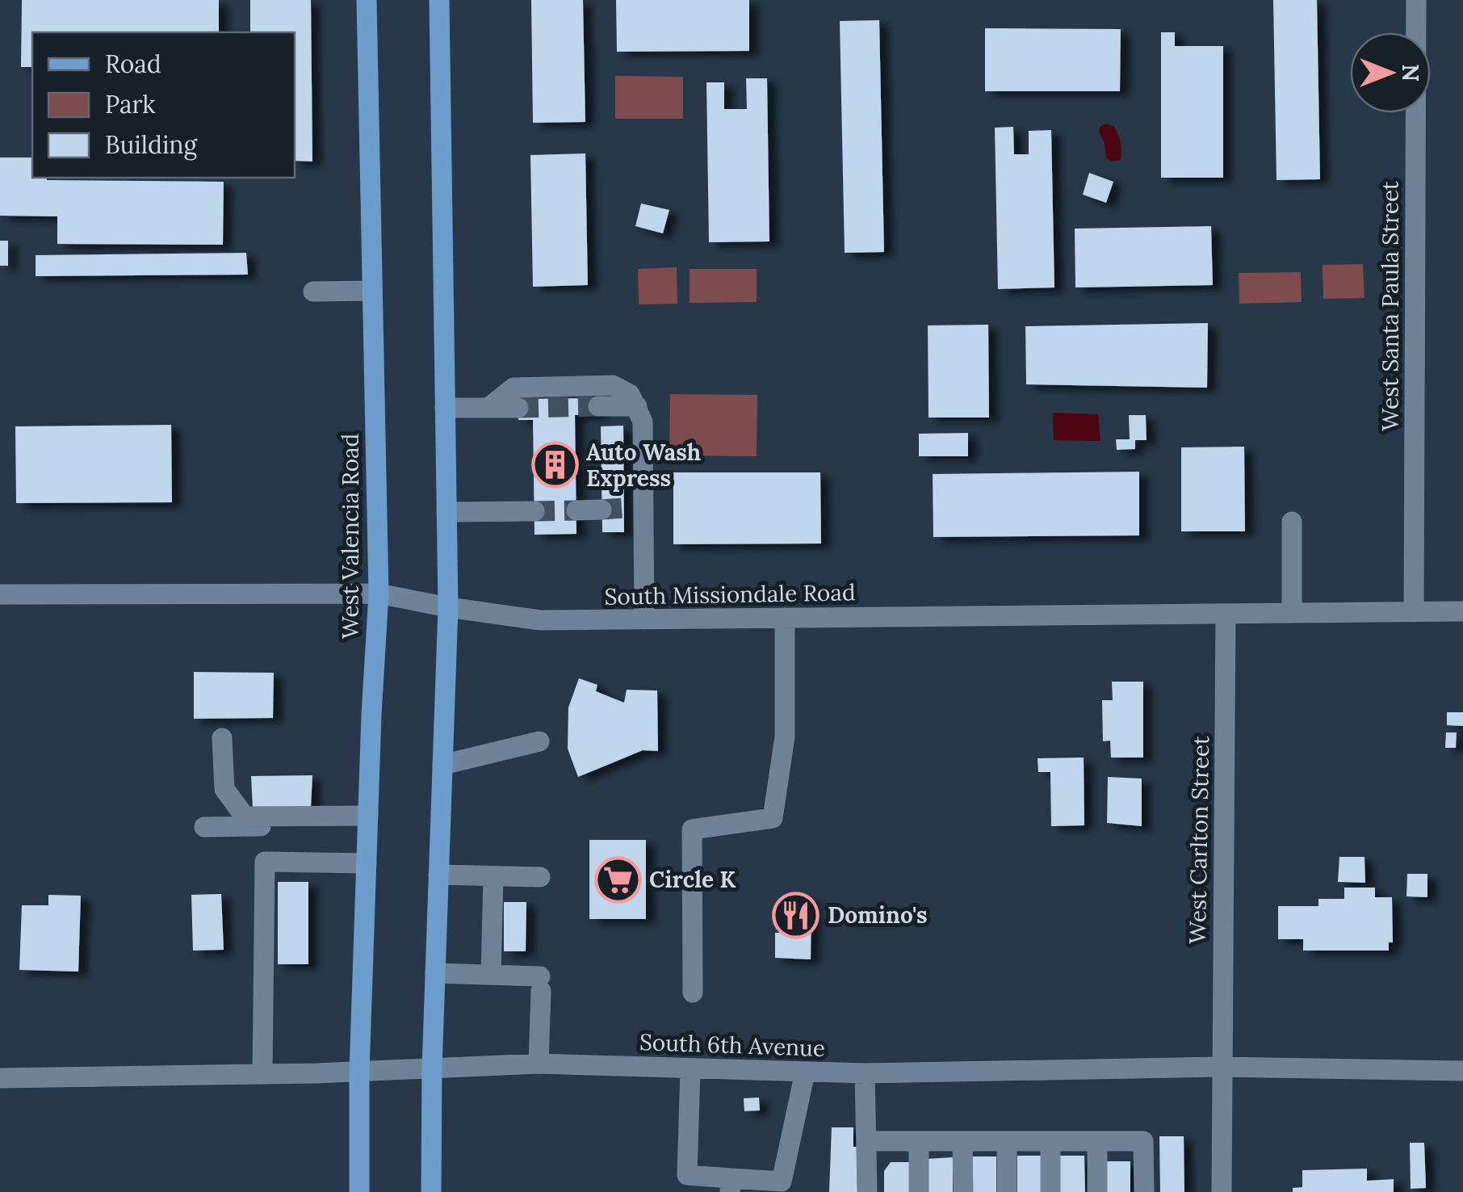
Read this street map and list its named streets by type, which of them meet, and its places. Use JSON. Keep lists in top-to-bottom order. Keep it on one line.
{"streets":{"main road":["West Valencia Road"],"street":["West Santa Paula Street","South Missiondale Road","West Carlton Street","South 6th Avenue"]},"crossings":[["West Santa Paula Street","South Missiondale Road"],["West Valencia Road","South Missiondale Road"],["West Valencia Road","South 6th Avenue"],["South Missiondale Road","West Carlton Street"],["West Carlton Street","South 6th Avenue"]],"places":{"building":["Auto Wash Express"],"supermarket":["Circle K"],"restaurant":["Domino's"]},"legend":["Road","Park","Building"],"north":"right"}
